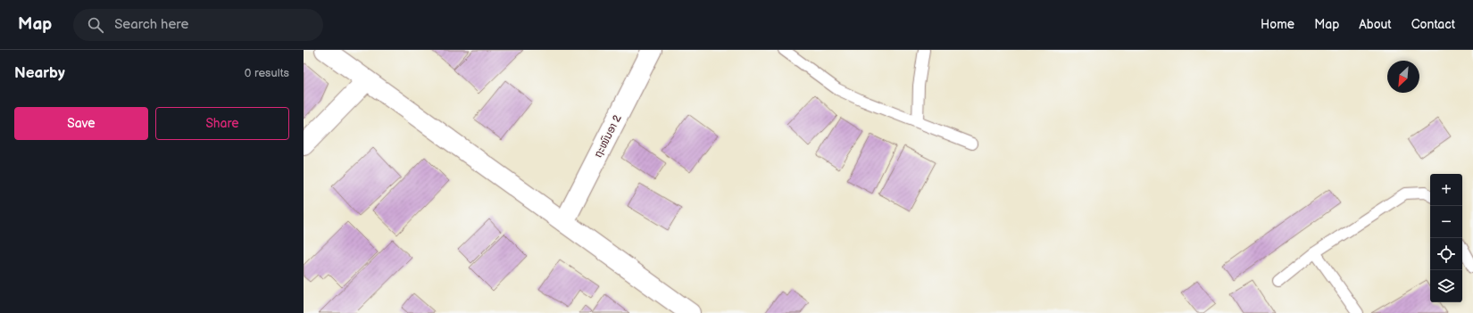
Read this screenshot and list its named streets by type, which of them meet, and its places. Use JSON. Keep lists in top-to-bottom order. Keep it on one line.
{"streets":{"street":["ຖະໜົນອາ 2"]},"north":"bottom left","page":{"header":"Map","search":"Search here","nav":["Home","Map","About","Contact"],"heading":["Nearby","0 results"],"buttons":["Save","Share"],"map_buttons":["+","−"]}}
